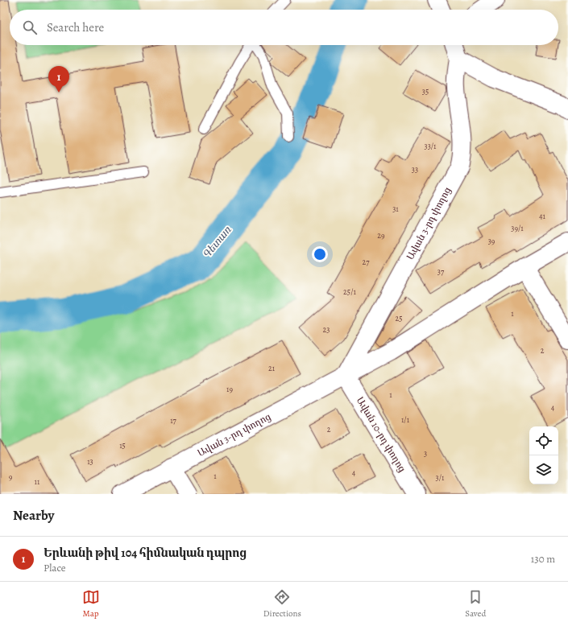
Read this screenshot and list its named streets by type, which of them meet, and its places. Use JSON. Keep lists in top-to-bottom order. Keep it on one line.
{"streets":{"street":["Ավան 3-րդ փողոց","Ավան 10-րդ փողոց"]},"crossings":[["Ավան 3-րդ փողոց","Ավան 10-րդ փողոց"]],"water":["Գետառ"],"house_numbers":["35","33/1","33","31","41","39/1","29","39","27","37","25/1","1","25","23","2","21","19","1","4","1/1","17","2","15","3","13","4","1","9","3/1","11"],"page":{"search":"Search here","pins":"1","heading":"Nearby","list":[{"mark":"1","name":"Երևանի թիվ 104 հիմնական դպրոց","note":"Place","value":"130 m"}],"nav":["Map","Directions","Saved"]}}
